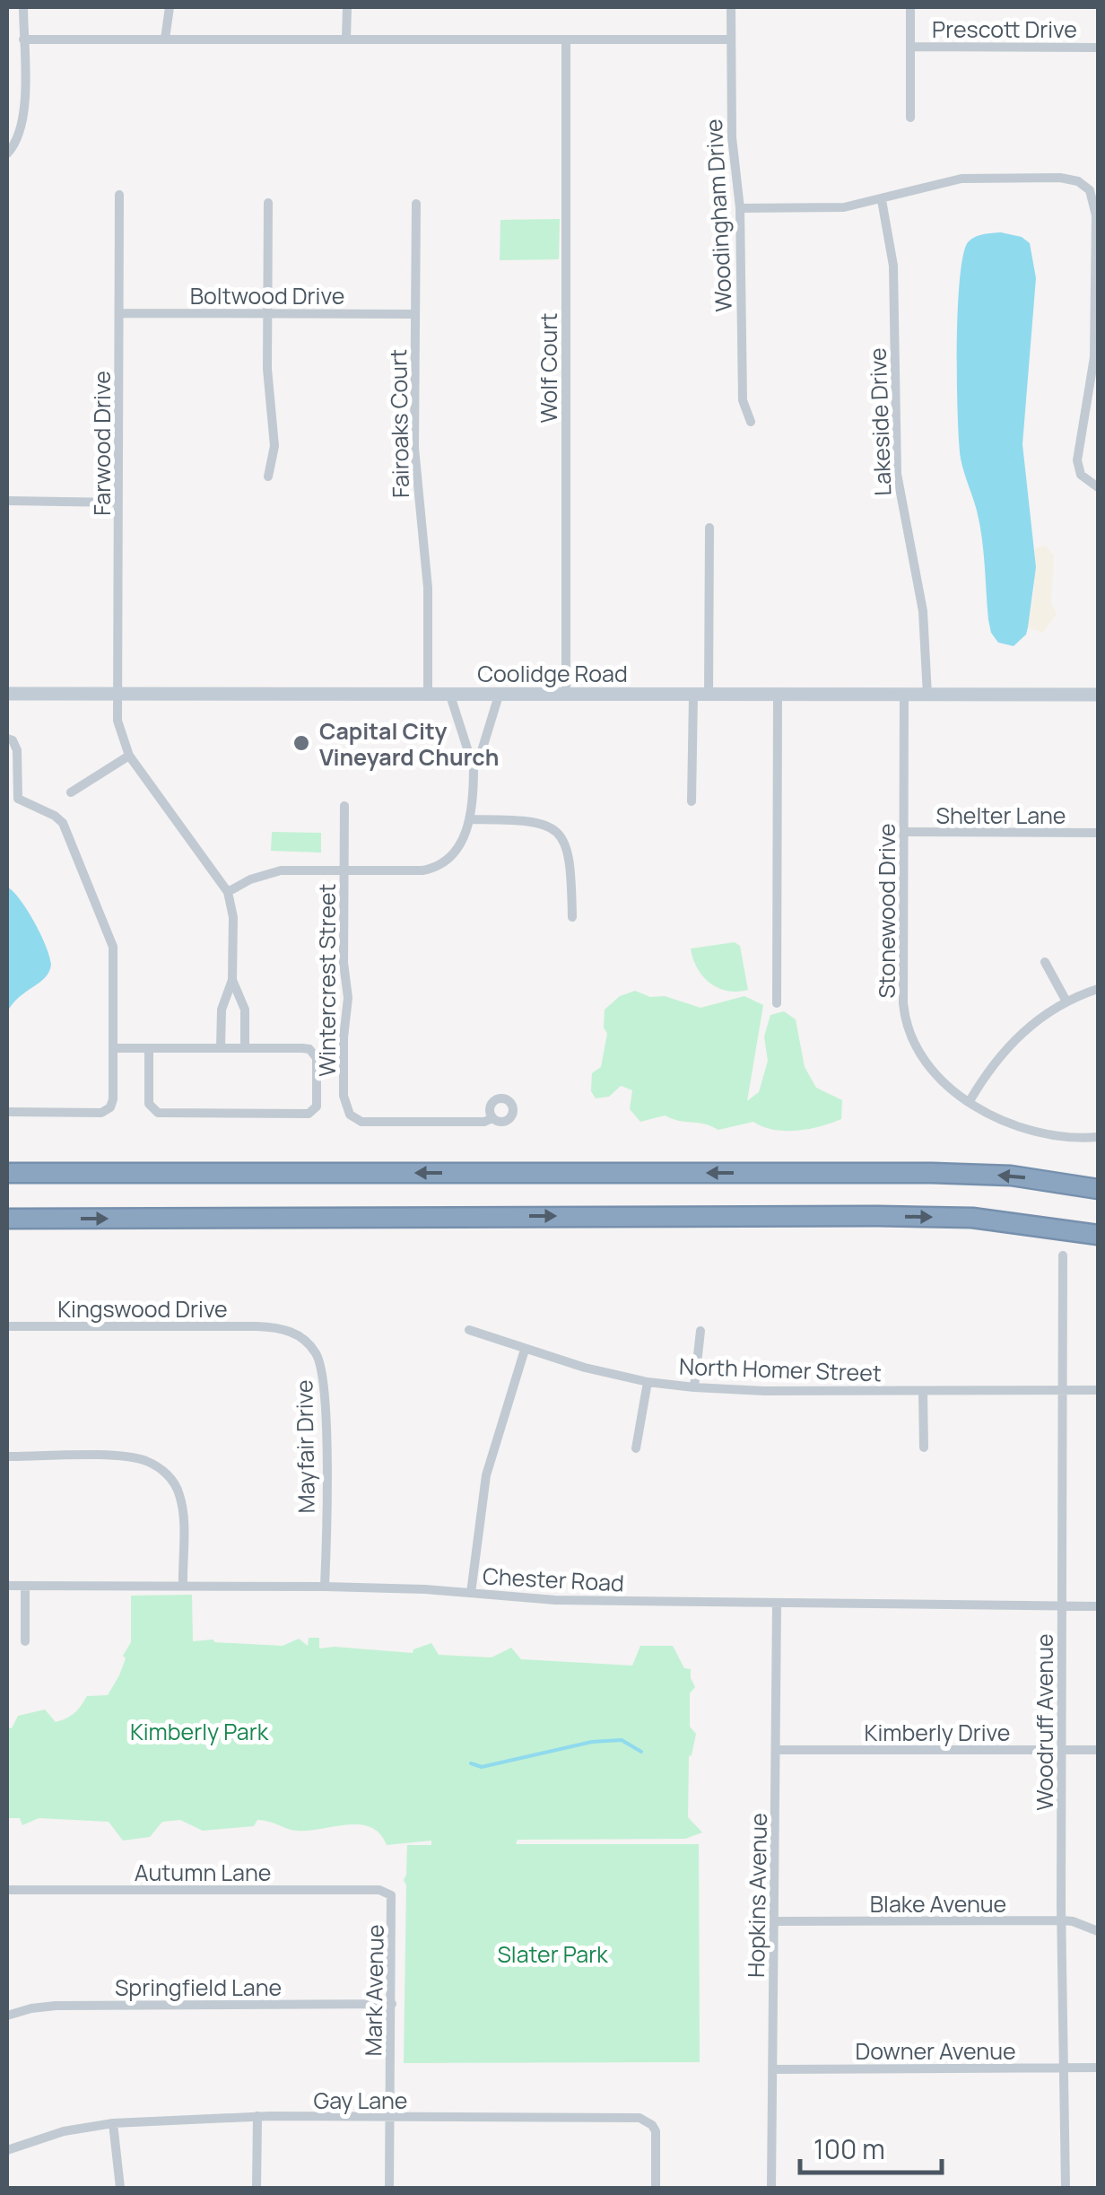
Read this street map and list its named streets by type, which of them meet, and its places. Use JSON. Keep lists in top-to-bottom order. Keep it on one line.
{"streets":{"street":["Prescott Drive","Woodingham Drive","Boltwood Drive","Wolf Court","Lakeside Drive","Fairoaks Court","Farwood Drive","Coolidge Road","Shelter Lane","Stonewood Drive","Wintercrest Street","Kingswood Drive","North Homer Street","Mayfair Drive","Chester Road","Woodruff Avenue","Kimberly Drive","Autumn Lane","Hopkins Avenue","Blake Avenue","Springfield Lane","Mark Avenue","Downer Avenue","Gay Lane"]},"crossings":[["Boltwood Drive","Fairoaks Court"],["Boltwood Drive","Farwood Drive"],["Wolf Court","Coolidge Road"],["Lakeside Drive","Coolidge Road"],["Fairoaks Court","Coolidge Road"],["Farwood Drive","Coolidge Road"],["Coolidge Road","Stonewood Drive"],["Shelter Lane","Stonewood Drive"],["Kingswood Drive","Mayfair Drive"],["North Homer Street","Woodruff Avenue"],["Mayfair Drive","Chester Road"],["Chester Road","Woodruff Avenue"],["Chester Road","Hopkins Avenue"],["Woodruff Avenue","Kimberly Drive"],["Woodruff Avenue","Blake Avenue"],["Woodruff Avenue","Downer Avenue"],["Kimberly Drive","Hopkins Avenue"],["Autumn Lane","Mark Avenue"],["Hopkins Avenue","Blake Avenue"],["Hopkins Avenue","Downer Avenue"],["Springfield Lane","Mark Avenue"],["Mark Avenue","Gay Lane"]],"parks":["Kimberly Park","Slater Park"],"places":["Capital City Vineyard Church"],"scale_bar":"100 m"}
